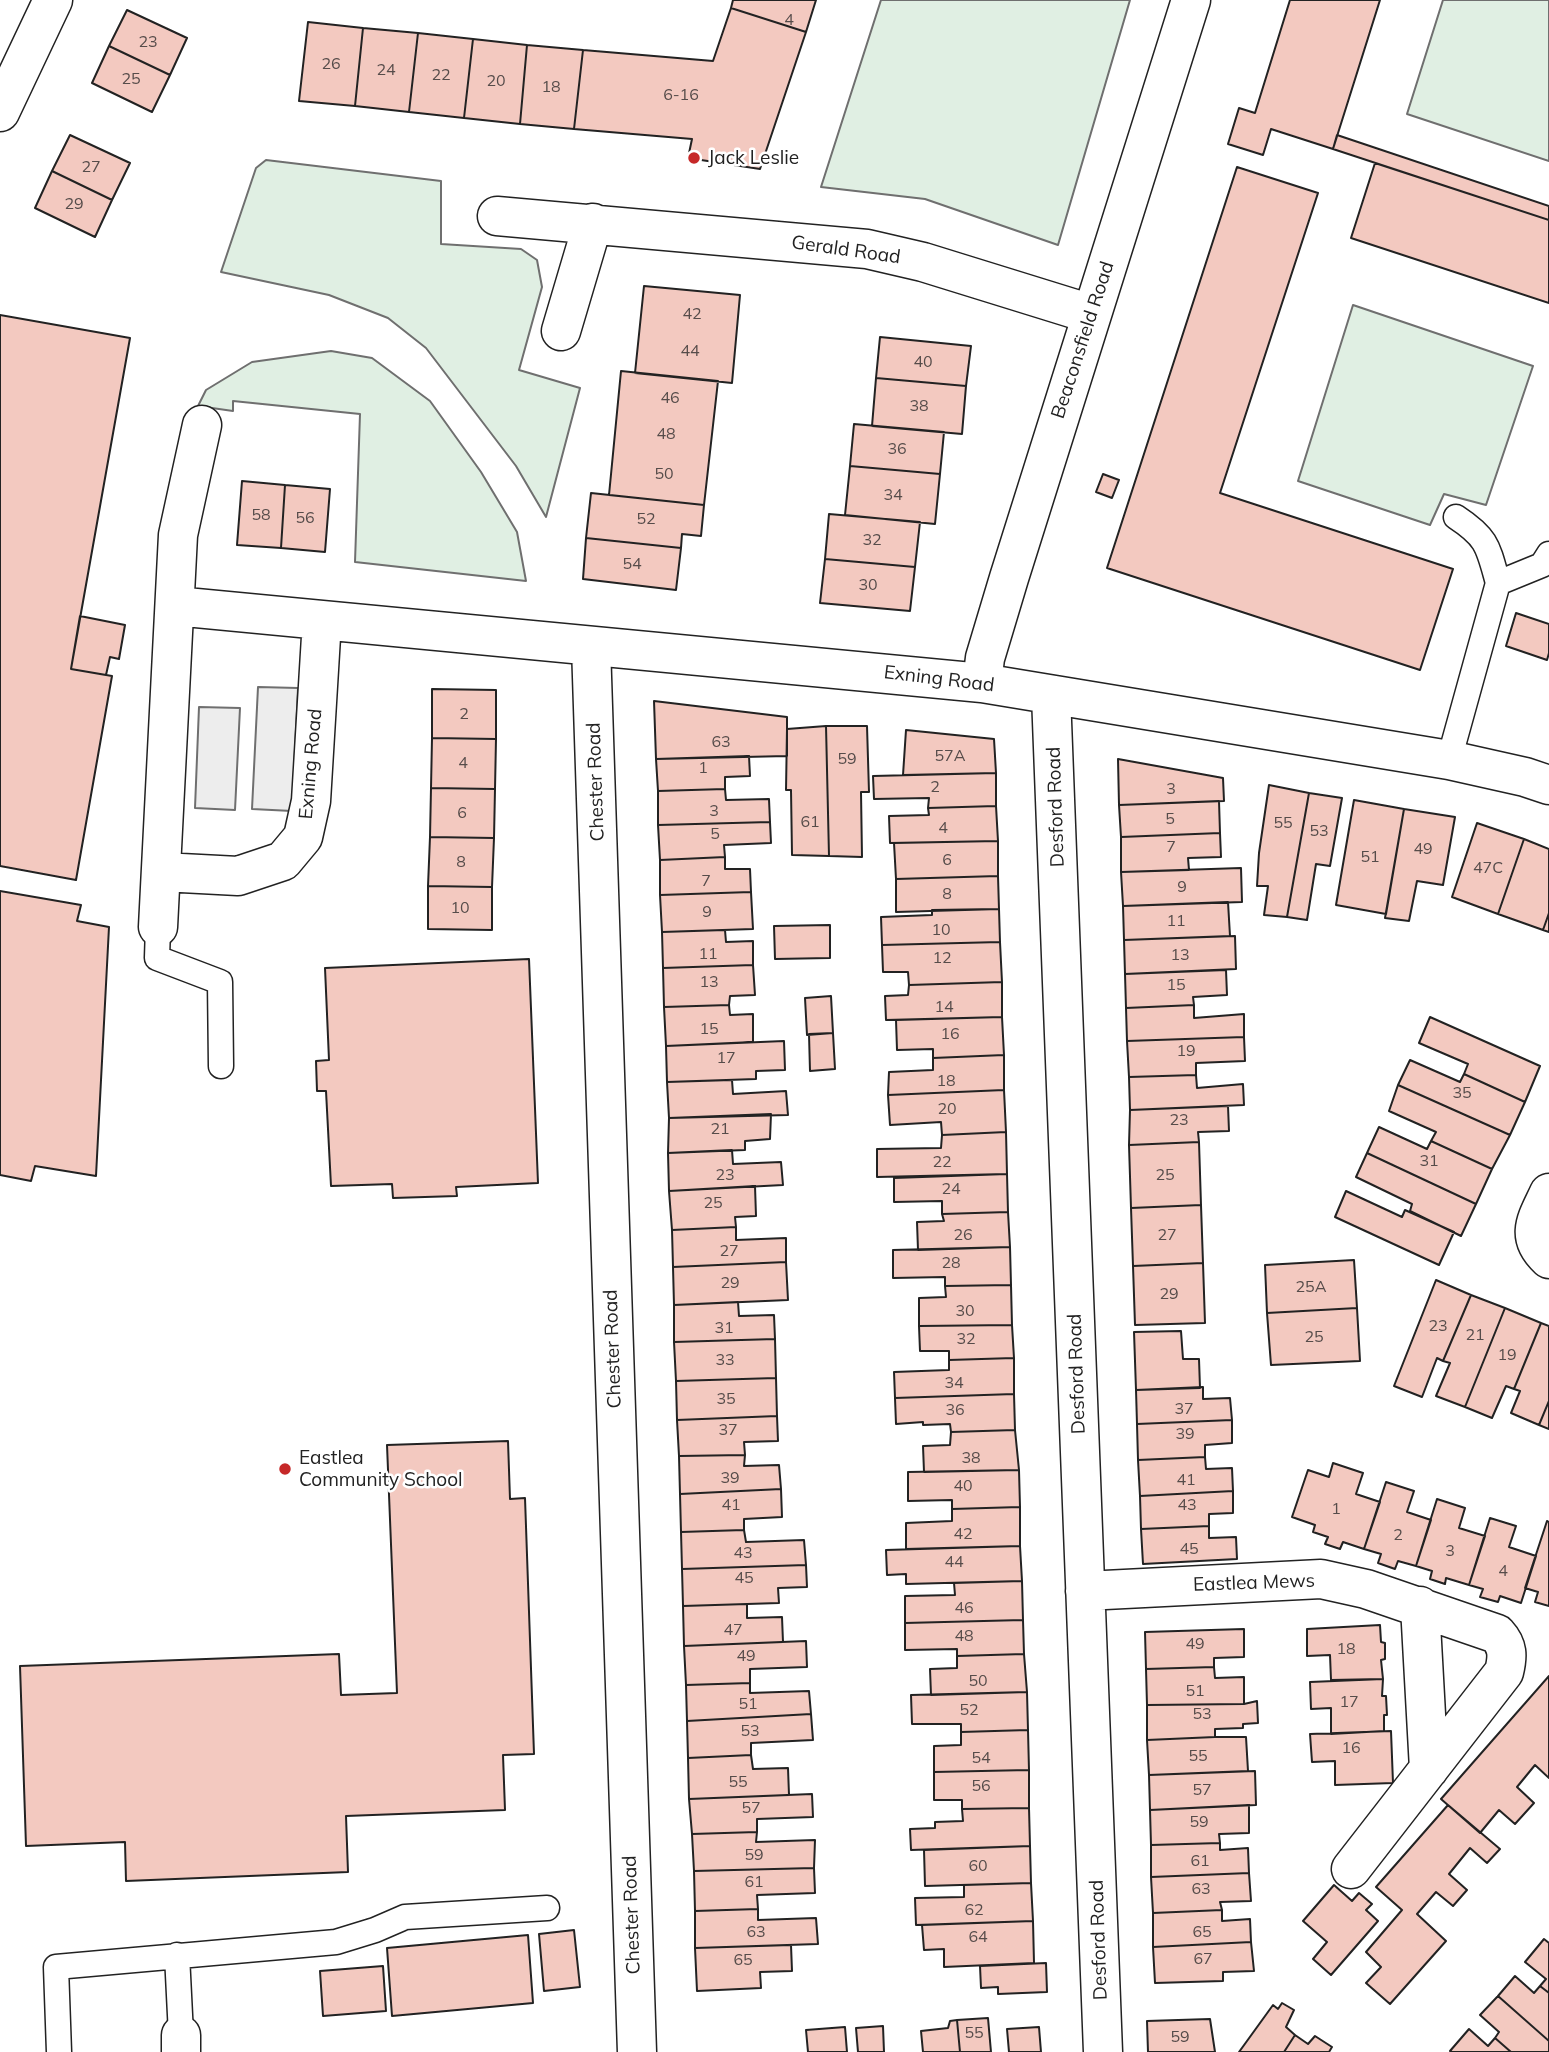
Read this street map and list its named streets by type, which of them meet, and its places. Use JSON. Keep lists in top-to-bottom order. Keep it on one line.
{"streets":{"street":["Gerald Road","Beaconsfield Road","Exning Road","Chester Road","Desford Road","Eastlea Mews"]},"crossings":[["Gerald Road","Beaconsfield Road"],["Beaconsfield Road","Exning Road"],["Exning Road","Chester Road"],["Exning Road","Desford Road"],["Desford Road","Eastlea Mews"]],"places":["Jack Leslie","Eastlea Community School"],"house_numbers":["4","23","26","24","22","25","20","18","6-16","27","29","42","44","40","46","38","48","36","50","34","58","56","52","32","54","30","2","63","57A","59","4","1","2","3","3","6","5","61","55","4","53","5","7","49","51","6","8","47C","7","9","8","10","9","11","10","11","13","12","13","15","14","15","16","19","17","18","35","20","23","21","31","22","23","25","24","25","26","27","27","28","29","25A","29","30","23","31","21","25","32","19","33","34","35","37","36","37","39","38","39","41","40","41","43","1","42","2","45","3","43","44","4","45","46","47","48","49","18","49","50","51","17","51","52","53","53","16","55","54","55","56","57","57","59","59","61","60","61","63","62","63","65","64","67","65","55","59"]}
